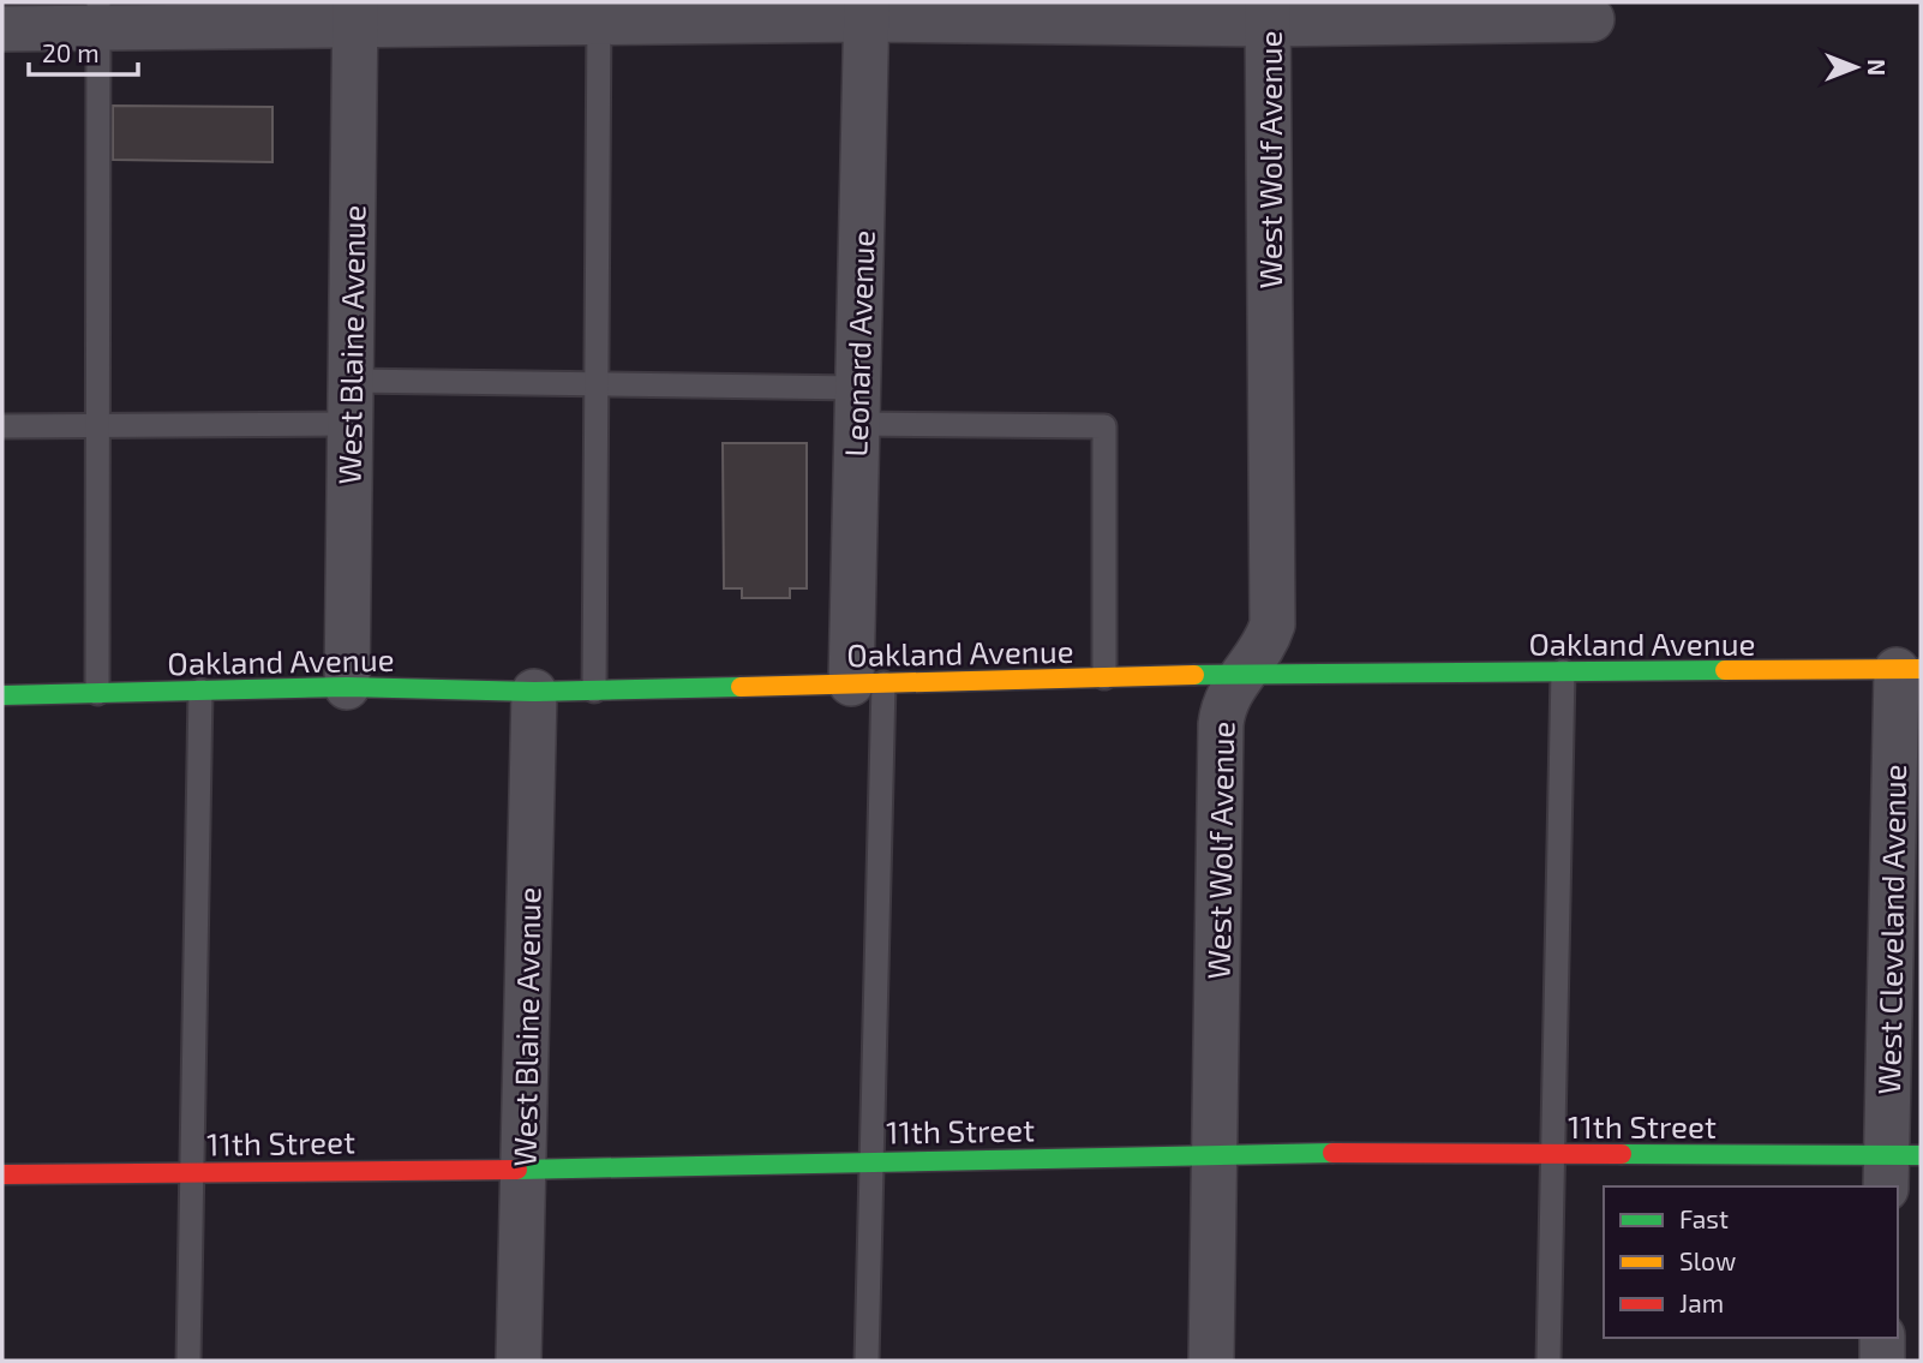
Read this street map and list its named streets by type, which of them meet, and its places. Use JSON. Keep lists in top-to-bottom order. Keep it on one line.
{"streets":{"street":["West Wolf Avenue","Leonard Avenue","West Blaine Avenue","Oakland Avenue","West Cleveland Avenue","11th Street"]},"crossings":[["West Wolf Avenue","Oakland Avenue"],["West Wolf Avenue","11th Street"],["Leonard Avenue","Oakland Avenue"],["West Blaine Avenue","Oakland Avenue"],["West Blaine Avenue","11th Street"],["Oakland Avenue","West Cleveland Avenue"],["West Cleveland Avenue","11th Street"]],"legend":["Fast","Slow","Jam"],"scale_bar":"20 m","north":"right"}
